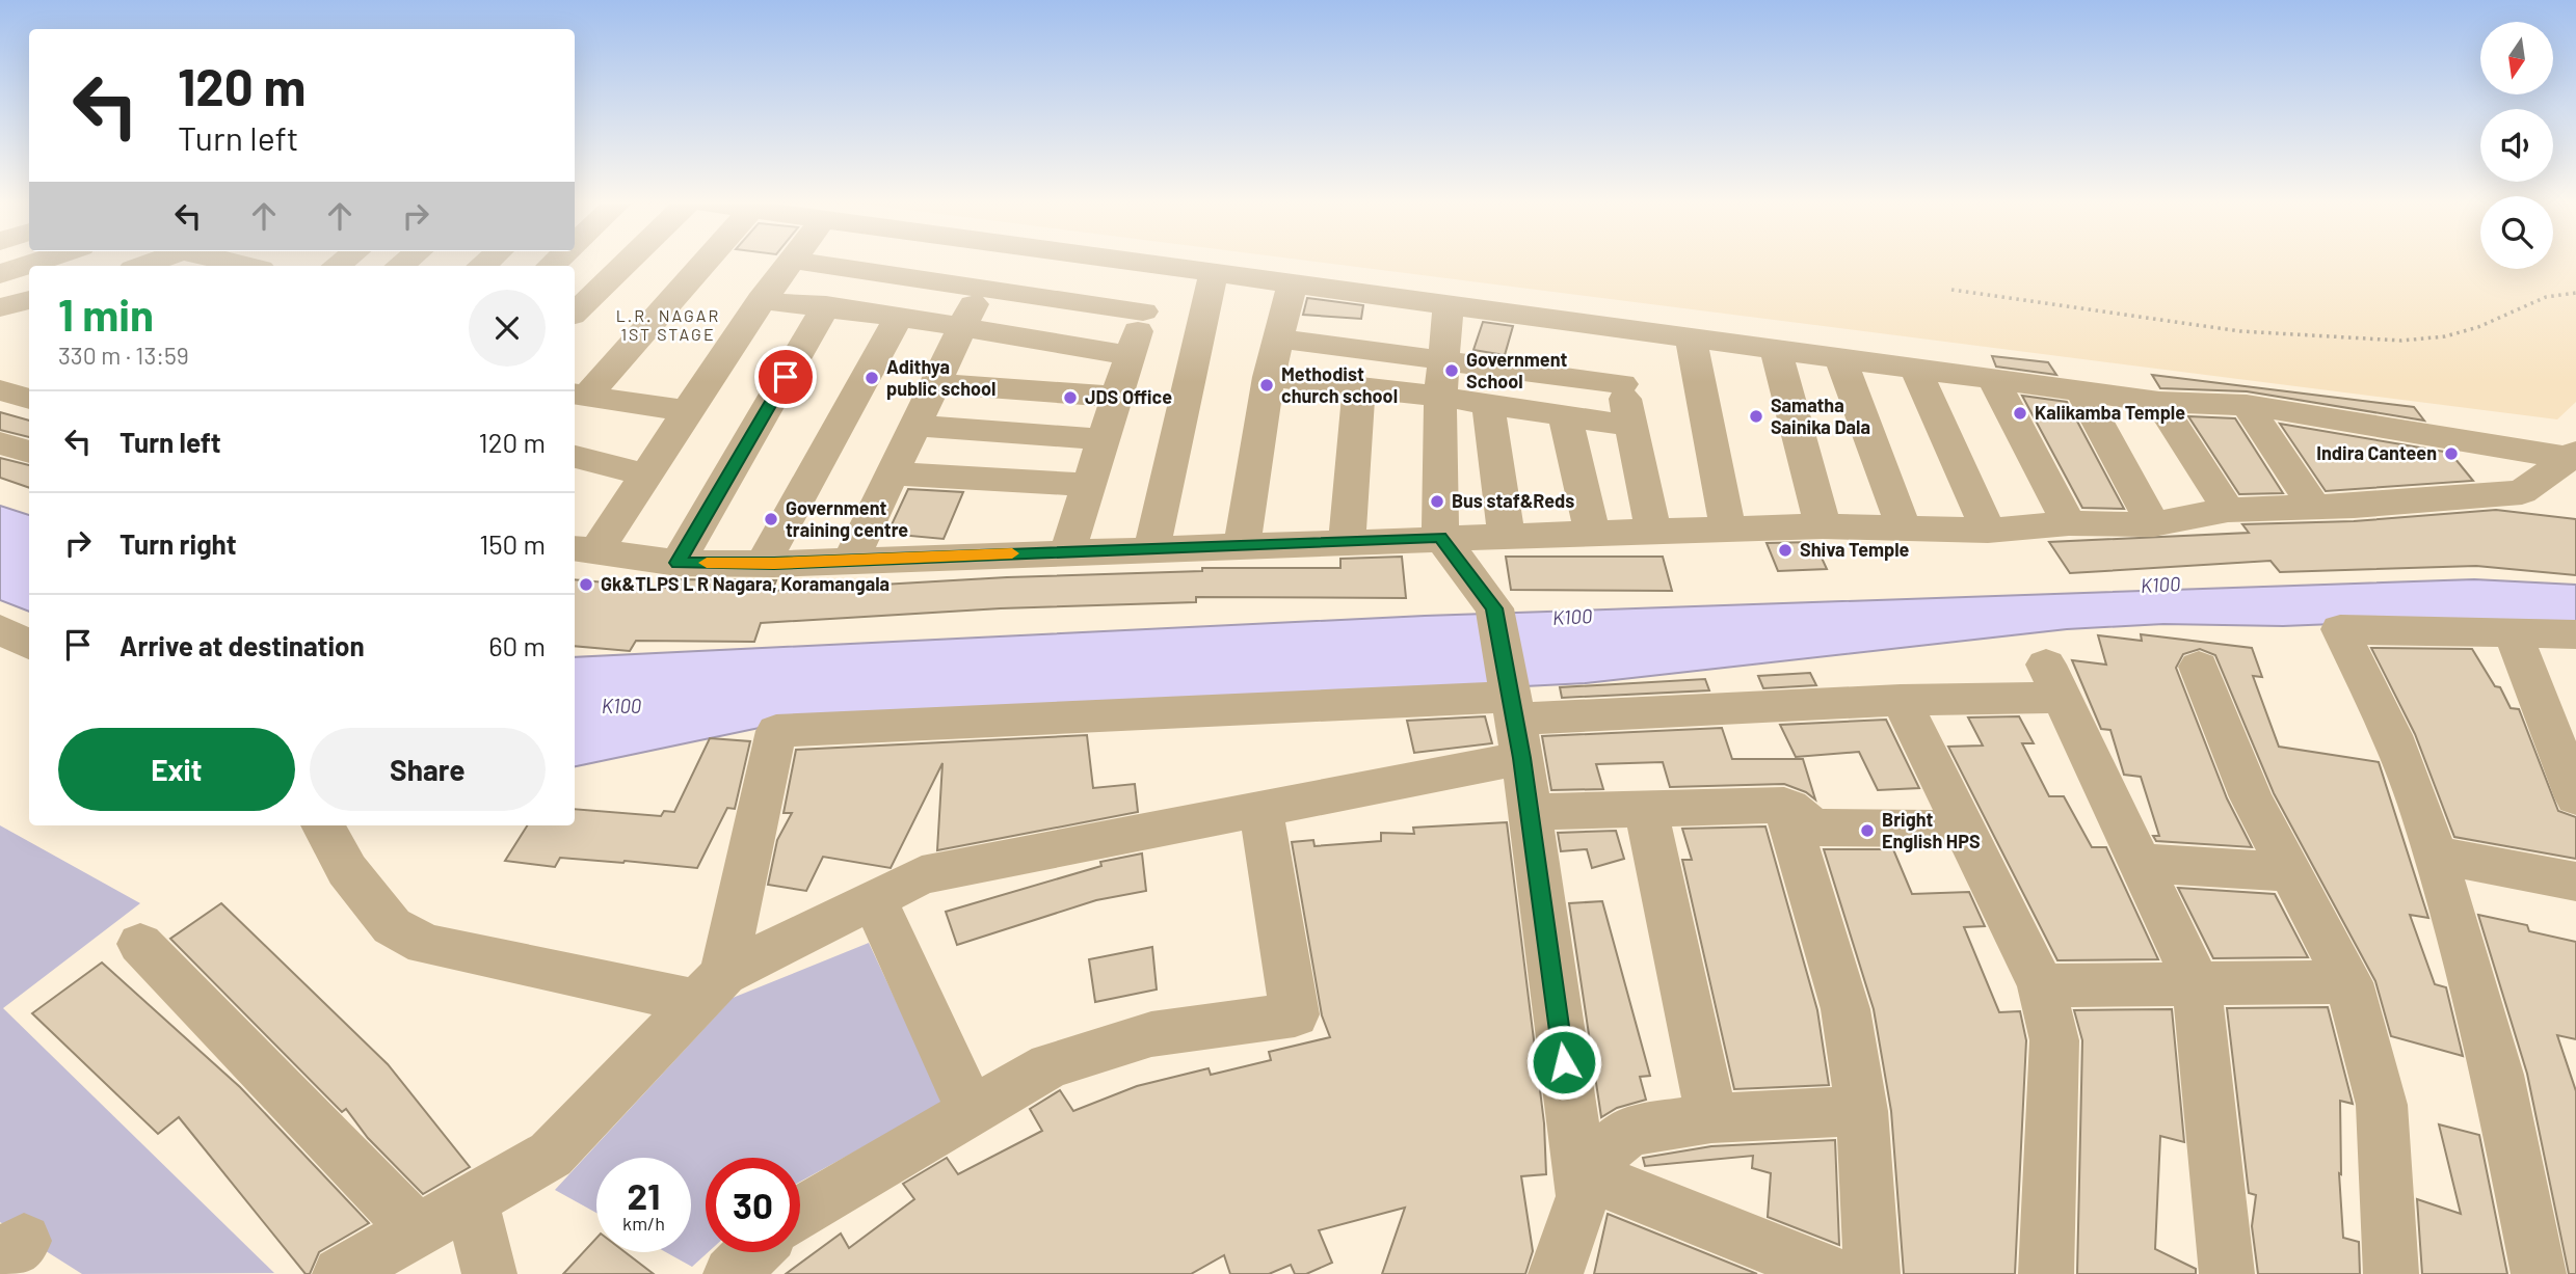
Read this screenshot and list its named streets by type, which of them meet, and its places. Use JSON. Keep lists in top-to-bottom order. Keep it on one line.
{"districts":["L.R. NAGAR 1ST STAGE"],"water":["K100"],"places":["Government School","Adithya public school","Methodist church school","JDS Office","Kalikamba Temple","Samatha Sainika Dala","Indira Canteen","Bus staf&Reds","Government training centre","Shiva Temple","Gk&TLPS L R Nagara, Koramangala","Bright English HPS"],"north":"bottom","page":{"turn":["120 m","Turn left"],"heading":["1 min","330 m · 13:59"],"list":[{"name":"Turn left","value":"120 m"},{"name":"Turn right","value":"150 m"},{"name":"Arrive at destination","value":"60 m"}],"buttons":["Exit","Share"],"speed":"21 km/h","limit":"30"}}
